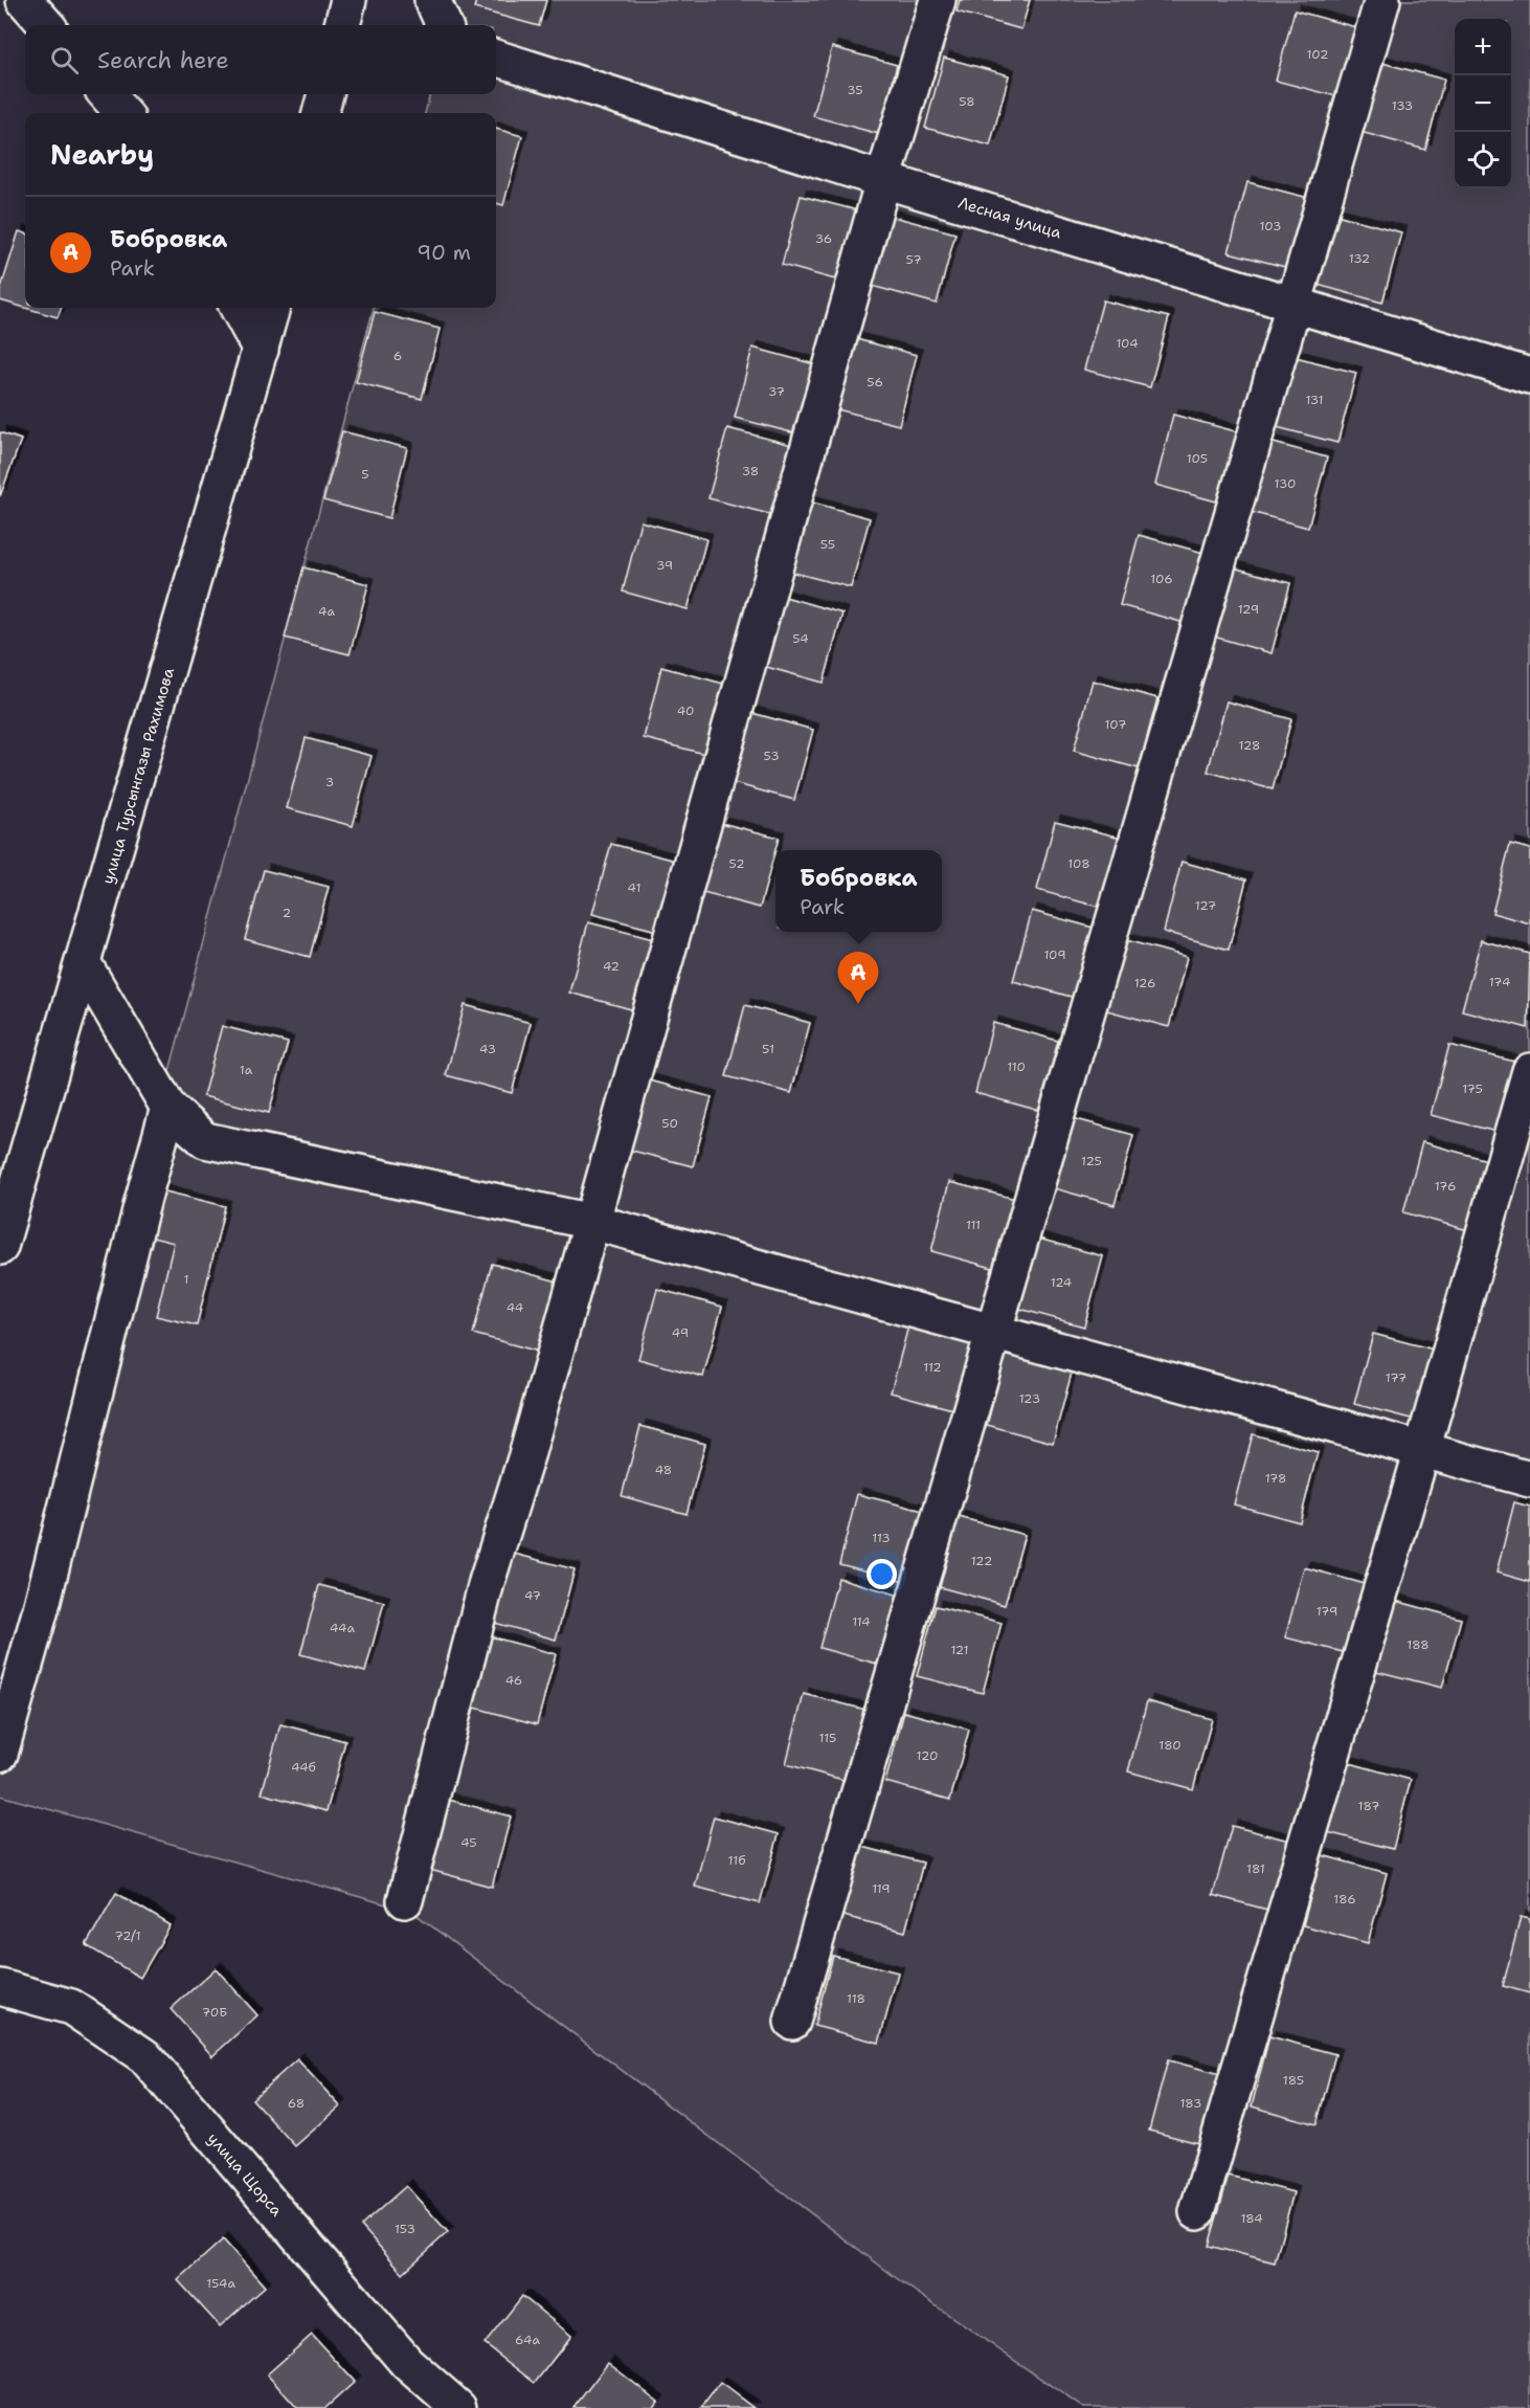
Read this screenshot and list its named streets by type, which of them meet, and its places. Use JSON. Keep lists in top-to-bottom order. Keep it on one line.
{"streets":{"street":["Лесная улица","улица Турсынгазы Рахимова","улица Щорса"]},"house_numbers":["102","35","58","133","103","36","132","57","104","6","56","37","131","105","38","5","130","55","39","106","129","4а","54","40","107","128","53","3","52","108","41","127","2","109","42","174","126","43","51","110","1а","175","50","125","176","111","1","124","44","49","112","177","123","48","178","113","122","47","179","114","44а","188","121","46","115","180","120","44б","187","45","11б","181","119","186","72/1","118","70Б","185","68","183","184","153","154а","64а"],"page":{"map_buttons":["+","−"],"search":"Search here","heading":"Nearby","list":[{"mark":"A","name":"Бобровка","note":"Park","value":"90 m"}],"popup":["Бобровка","Park"],"pins":"A"}}
